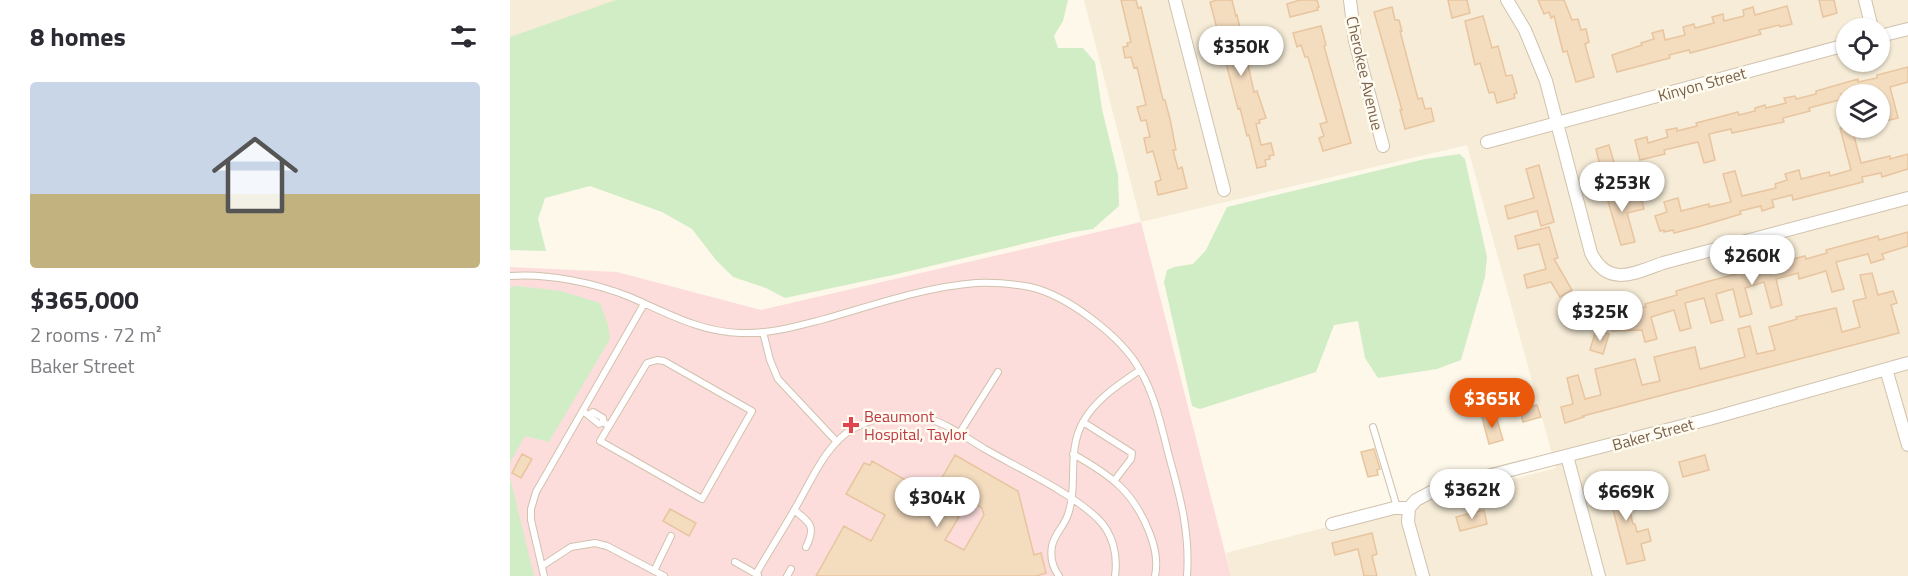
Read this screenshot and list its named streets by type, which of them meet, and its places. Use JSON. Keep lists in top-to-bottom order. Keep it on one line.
{"streets":{"street":["Cherokee Avenue","Kinyon Street","Baker Street"]},"places":{"health":["Beaumont Hospital, Taylor"]},"page":{"heading":"8 homes","price":["$350K","$253K","$260K","$325K","$365K","$362K","$669K","$304K"],"list":[{"name":"$365,000","note":"2 rooms · 72 m² · Baker Street"}]}}
